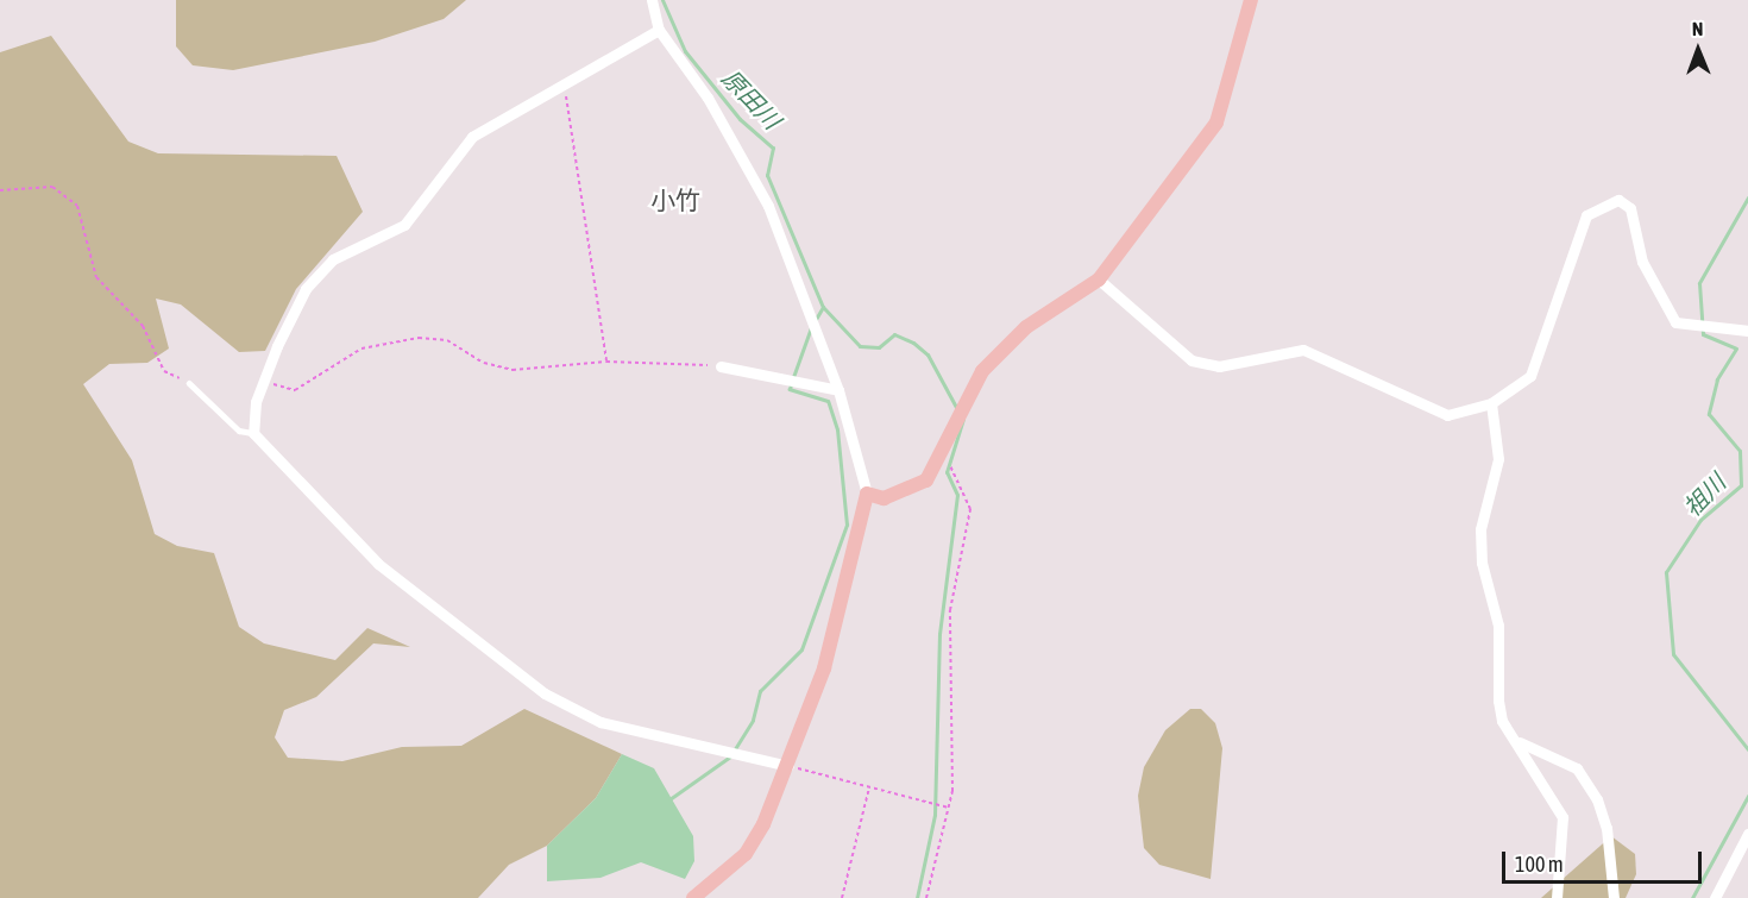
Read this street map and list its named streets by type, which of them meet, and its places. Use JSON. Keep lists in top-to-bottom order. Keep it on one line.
{"districts":["小竹"],"water":["原田川","祖川"],"scale_bar":"100 m","north":"top"}
